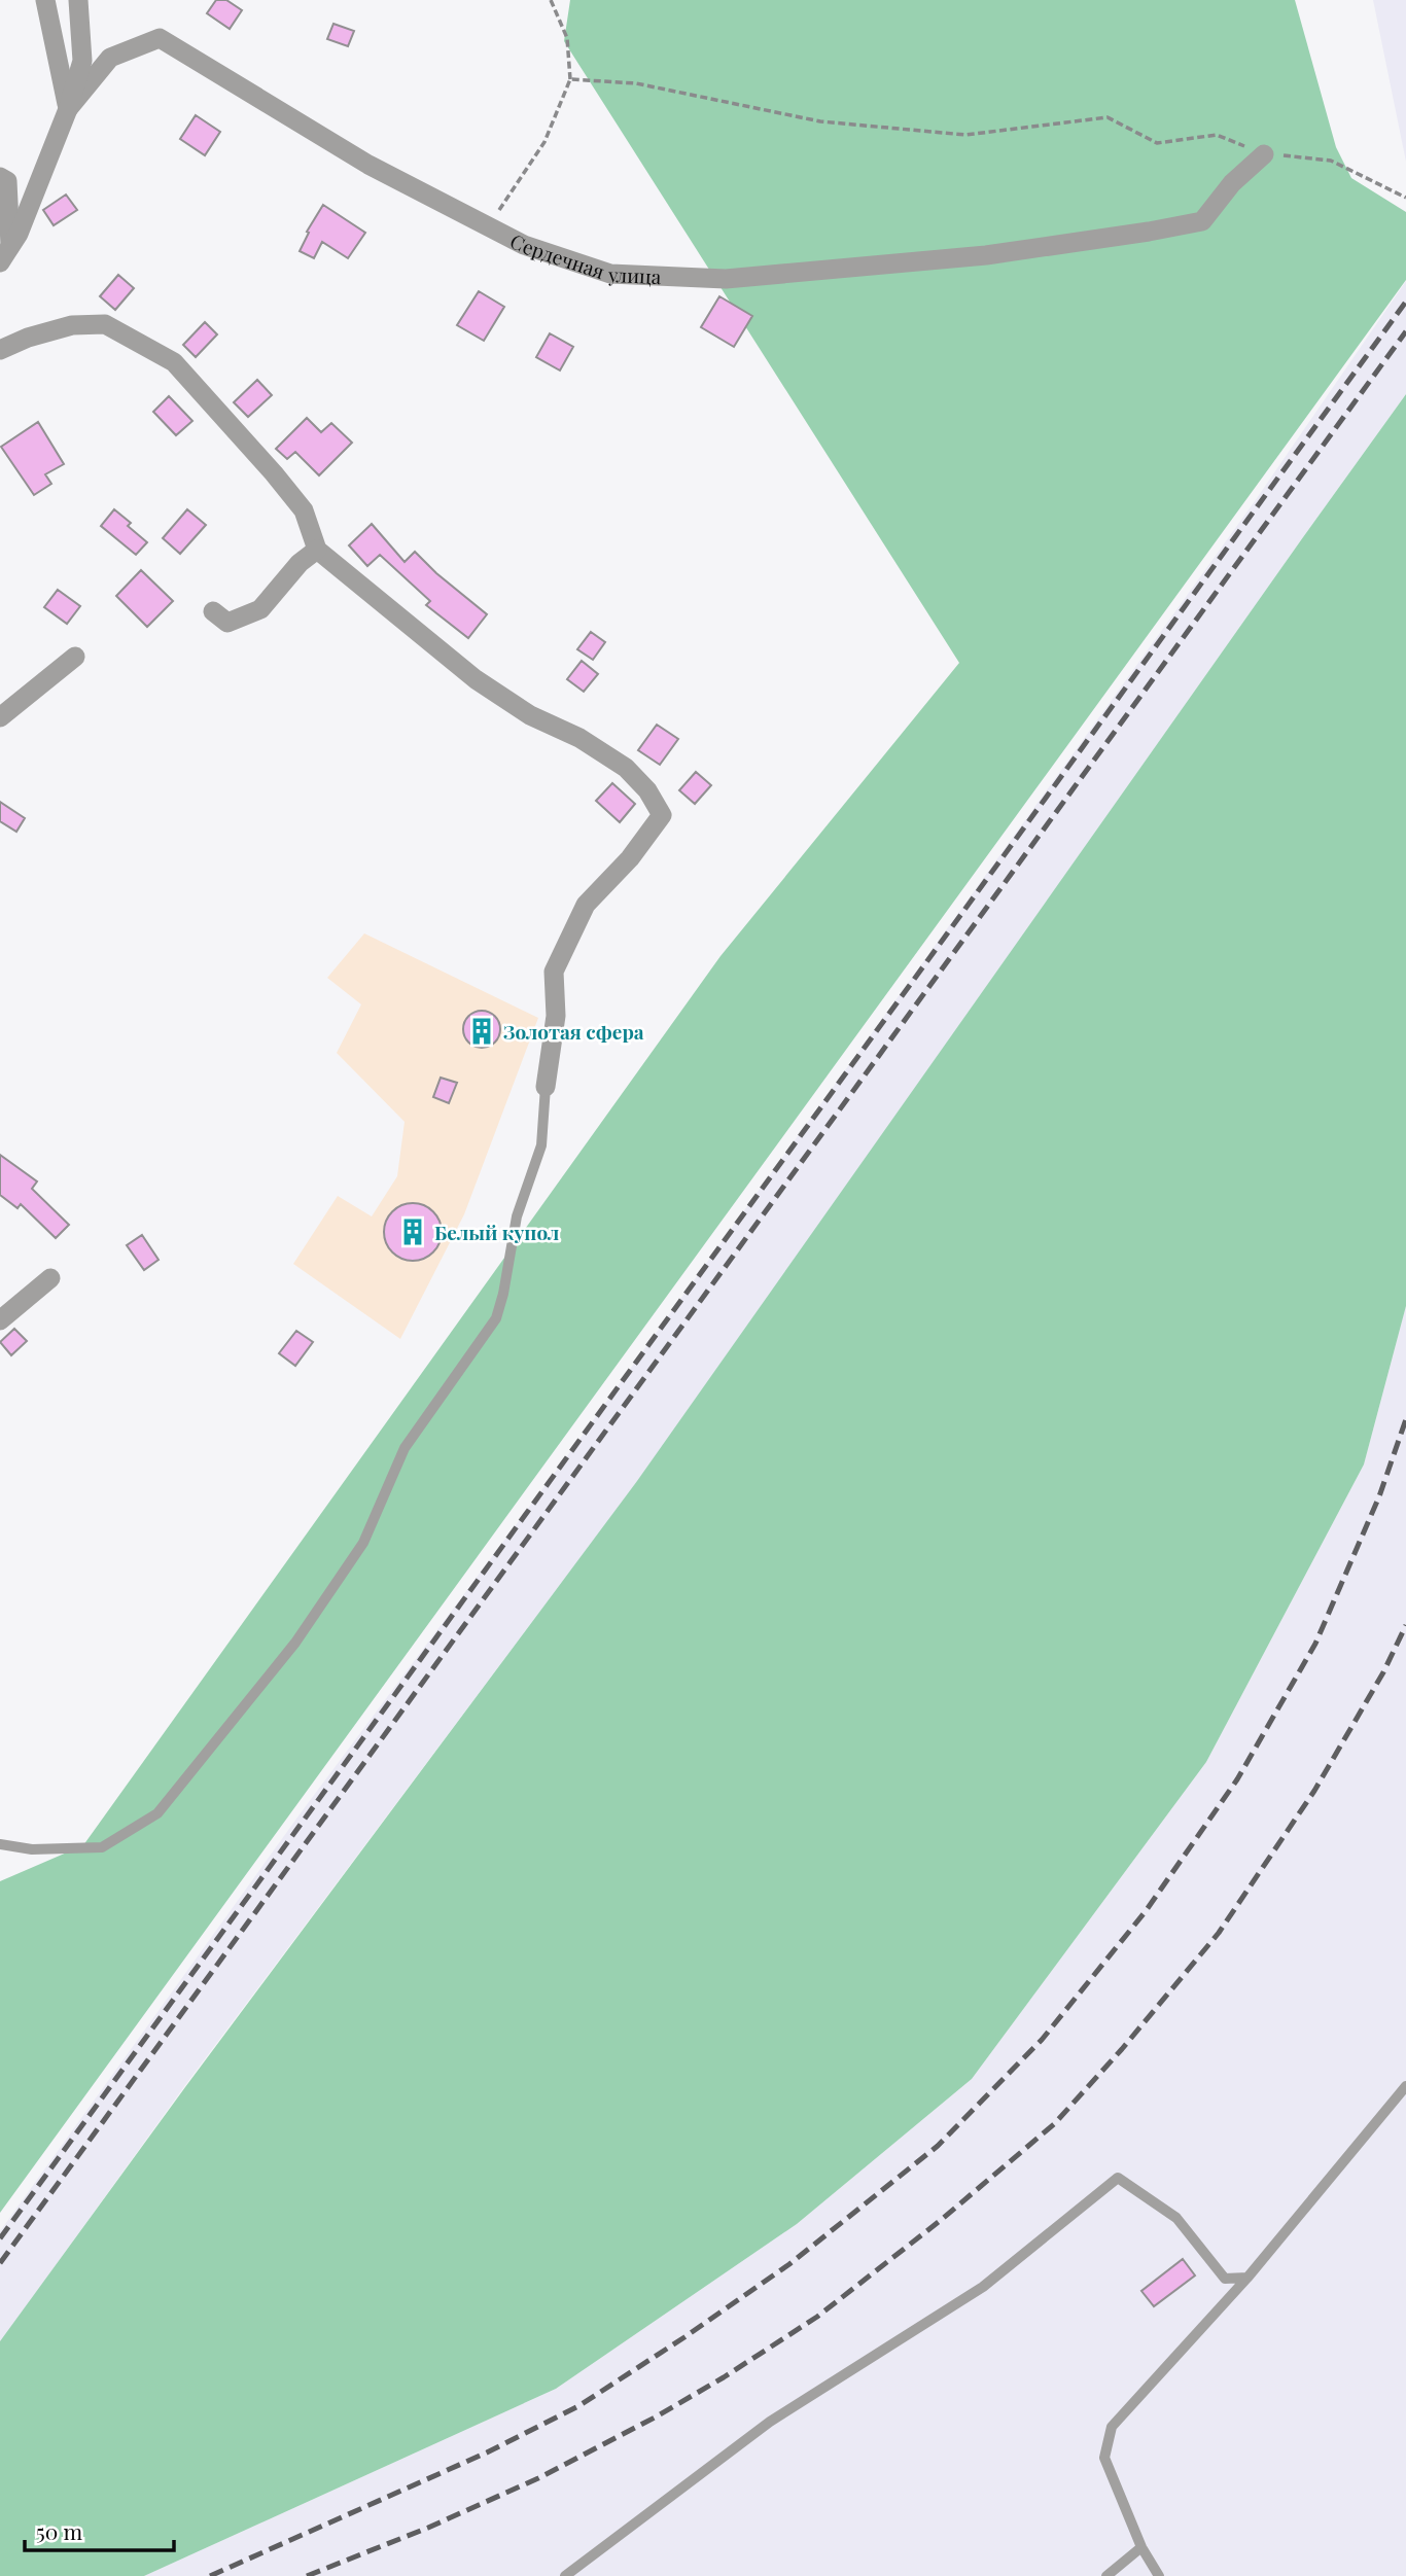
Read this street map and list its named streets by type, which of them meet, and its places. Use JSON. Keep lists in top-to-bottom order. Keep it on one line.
{"streets":{"street":["Сердечная улица"]},"places":{"building":["Золотая сфера","Белый купол"]},"scale_bar":"50 m"}
